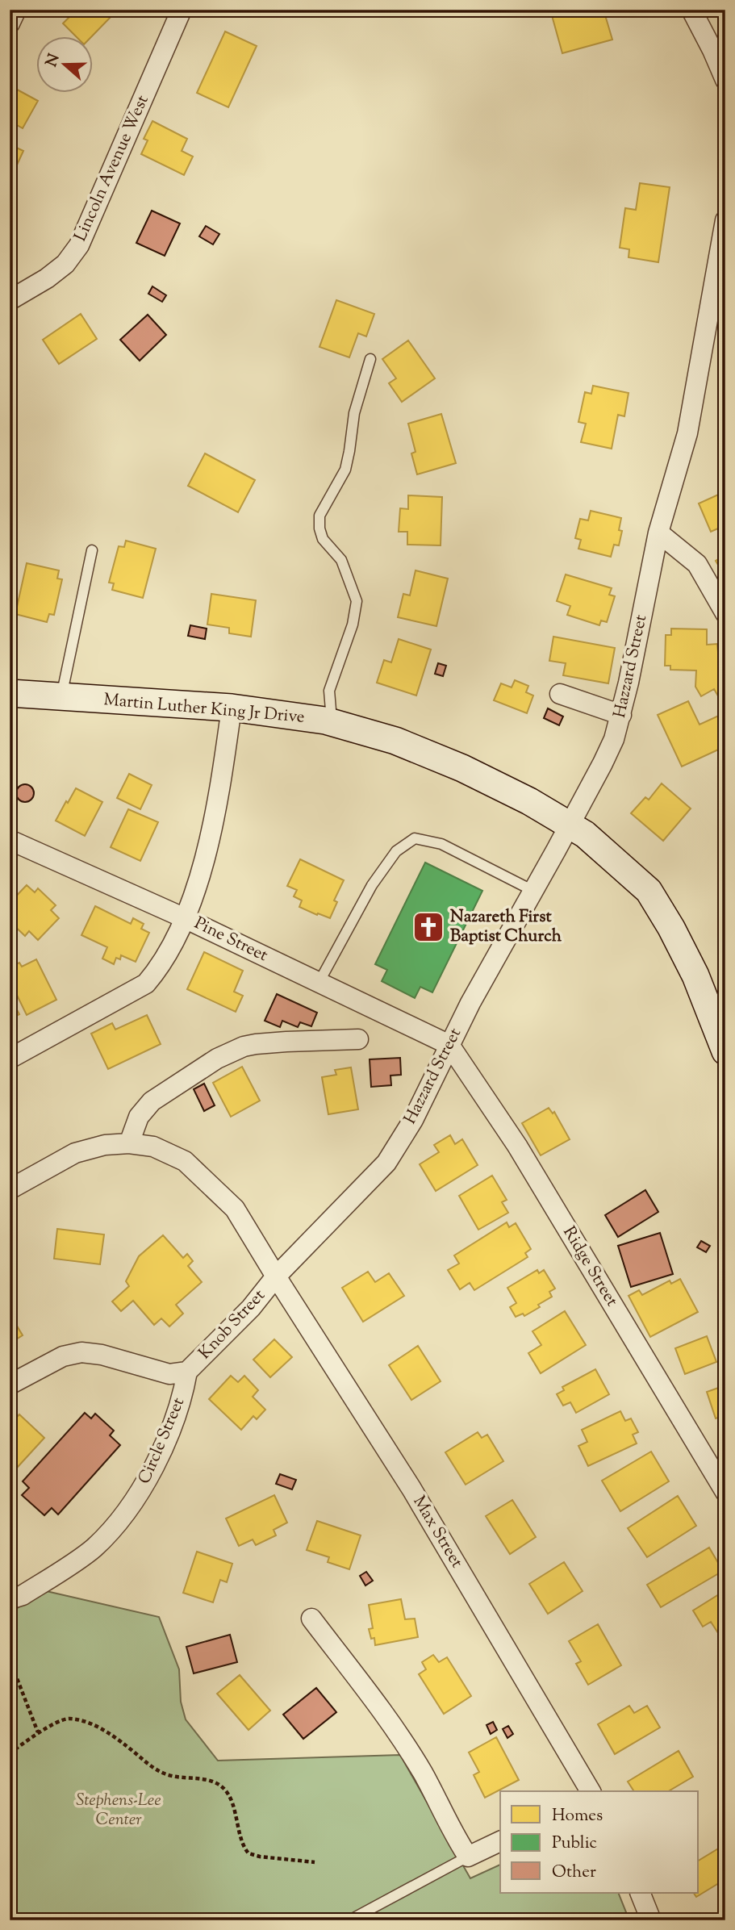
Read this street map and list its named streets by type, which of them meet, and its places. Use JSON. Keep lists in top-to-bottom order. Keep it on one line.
{"streets":{"main road":["Martin Luther King Jr Drive"],"street":["Lincoln Avenue West","Hazzard Street","Pine Street","Ridge Street","Knob Street","Circle Street","Max Street"]},"crossings":[["Hazzard Street","Martin Luther King Jr Drive"],["Hazzard Street","Pine Street"],["Hazzard Street","Ridge Street"],["Hazzard Street","Knob Street"],["Hazzard Street","Max Street"],["Pine Street","Ridge Street"],["Knob Street","Circle Street"],["Knob Street","Max Street"]],"parks":["Stephens-Lee Center"],"places":{"church":["Nazareth First Baptist Church"]},"legend":["Homes","Public","Other"],"north":"left"}
